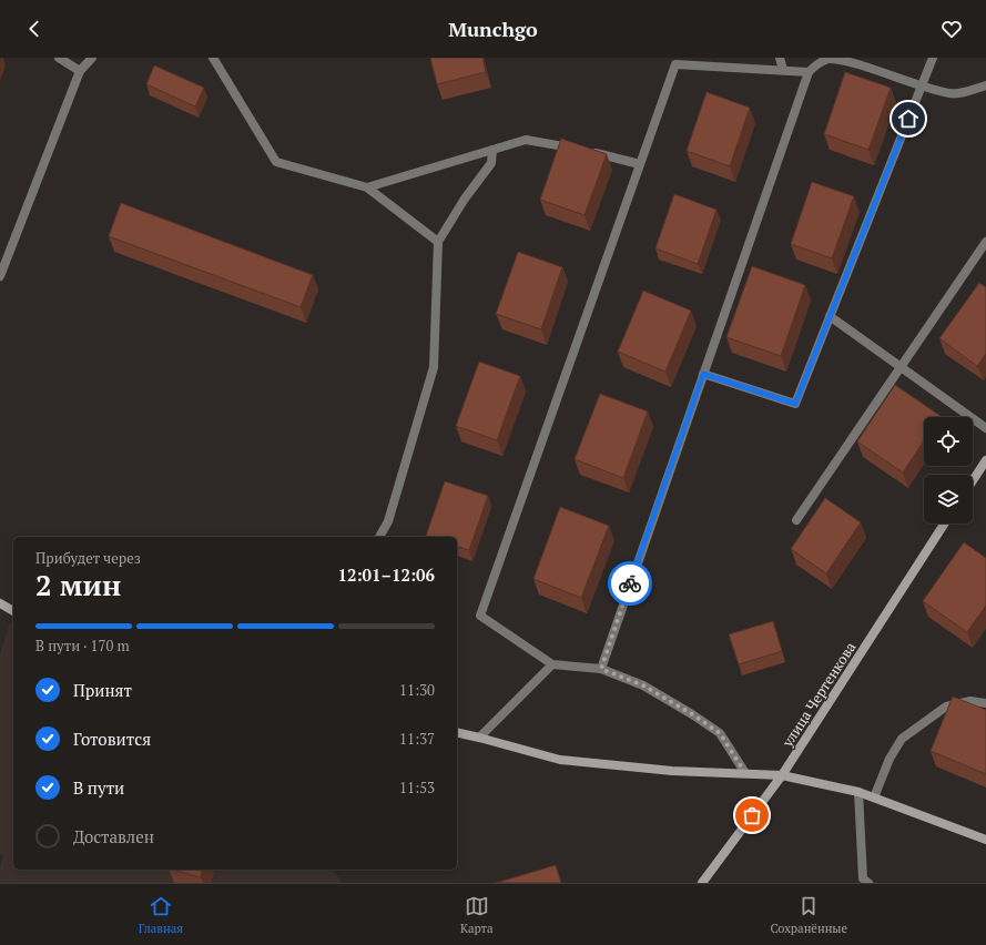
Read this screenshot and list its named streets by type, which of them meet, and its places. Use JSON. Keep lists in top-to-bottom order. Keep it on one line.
{"streets":{"street":["улица Чертенкова"]},"page":{"header":"Munchgo","heading":["2 мин","Прибудет через","12:01–12:06"],"bar":"В пути · 170 m","list":[["Принят","11:30"],["Готовится","11:37"],["В пути","11:53"],"Доставлен"],"tabs":["Главная","Карта","Сохранённые"]}}
